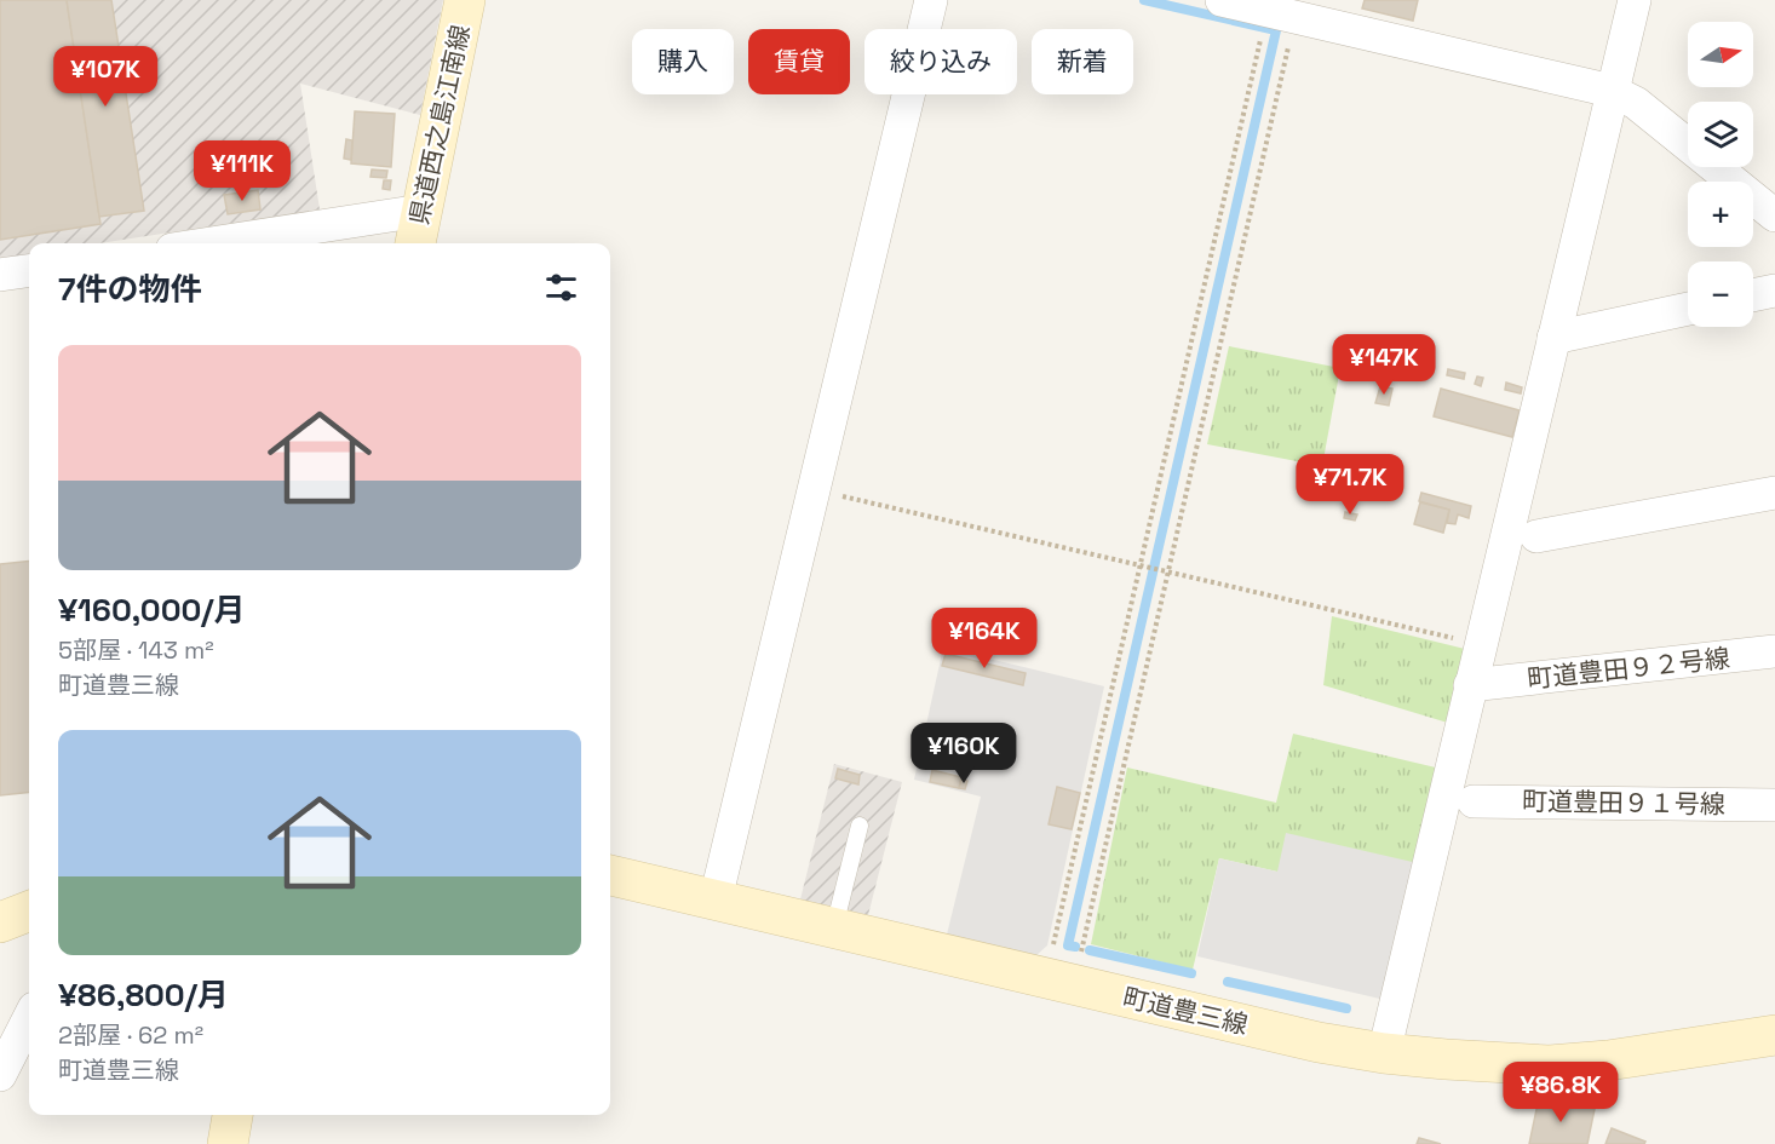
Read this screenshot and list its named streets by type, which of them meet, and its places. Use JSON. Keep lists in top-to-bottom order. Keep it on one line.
{"streets":{"street":["県道西之島江南線","町道豊田９２号線","町道豊田９１号線","町道豊三線"]},"north":"right","page":{"map_buttons":["+","−"],"chip":["購入","賃貸","絞り込み","新着"],"price":["¥107K","¥111K","¥147K","¥71.7K","¥164K","¥160K","¥86.8K"],"heading":"7件の物件","list":[{"name":"¥160,000/月","note":"5部屋 · 143 m² · 町道豊三線"},{"name":"¥86,800/月","note":"2部屋 · 62 m² · 町道豊三線"}]}}
